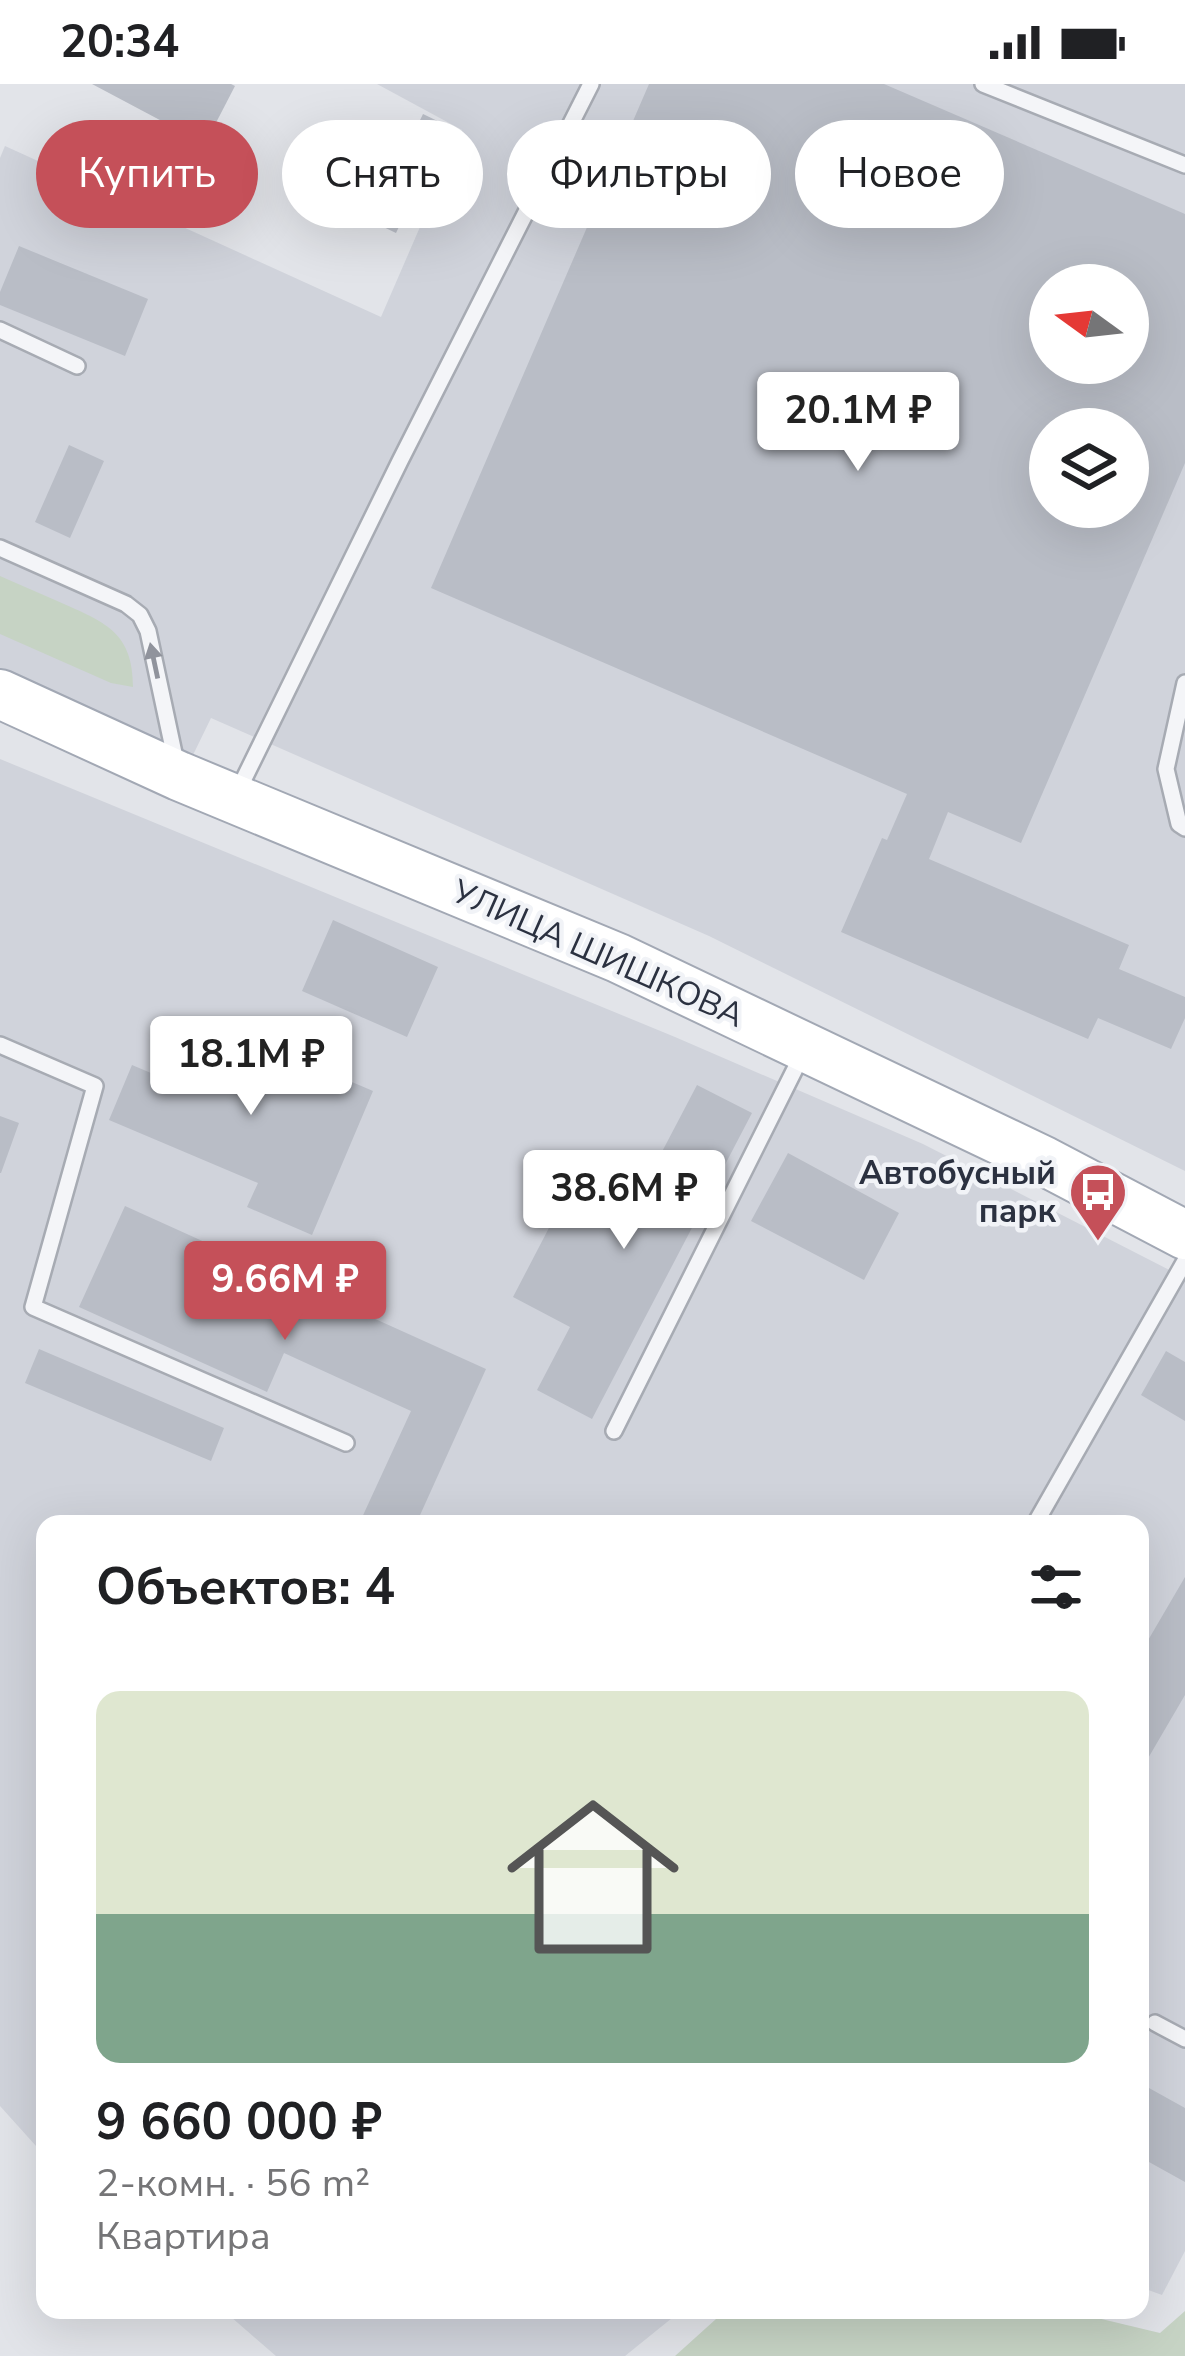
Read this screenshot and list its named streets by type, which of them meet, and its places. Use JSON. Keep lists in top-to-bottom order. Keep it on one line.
{"streets":{"main road":["УЛИЦА ШИШКОВА"]},"places":{"bus stop":["Автобусный парк"]},"north":"left","page":{"status":"20:34","chip":["Купить","Снять","Фильтры","Новое"],"price":["20.1M ₽","18.1M ₽","38.6M ₽","9.66M ₽"],"heading":"Объектов: 4","list":[{"name":"9 660 000 ₽","note":"2-комн. · 56 m² · Квартира"}]}}
